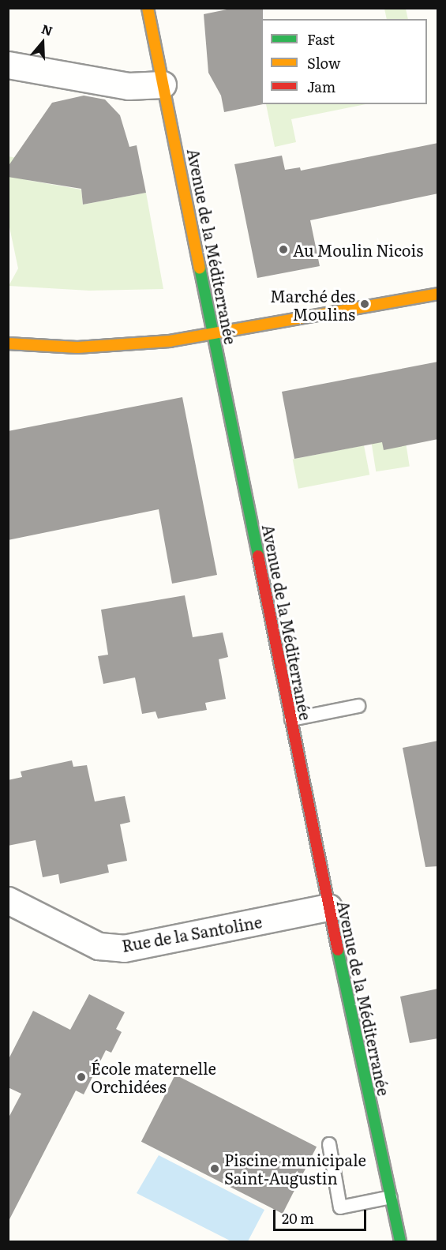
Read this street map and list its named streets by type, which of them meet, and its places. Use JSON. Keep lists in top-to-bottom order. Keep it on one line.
{"streets":{"street":["Avenue de la Méditerranée","Rue de la Santoline"]},"crossings":[["Avenue de la Méditerranée","Rue de la Santoline"]],"places":["Au Moulin Nicois","Marché des Moulins","École maternelle Orchidées","Piscine municipale Saint-Augustin"],"legend":["Fast","Slow","Jam"],"scale_bar":"20 m","north":"top"}
